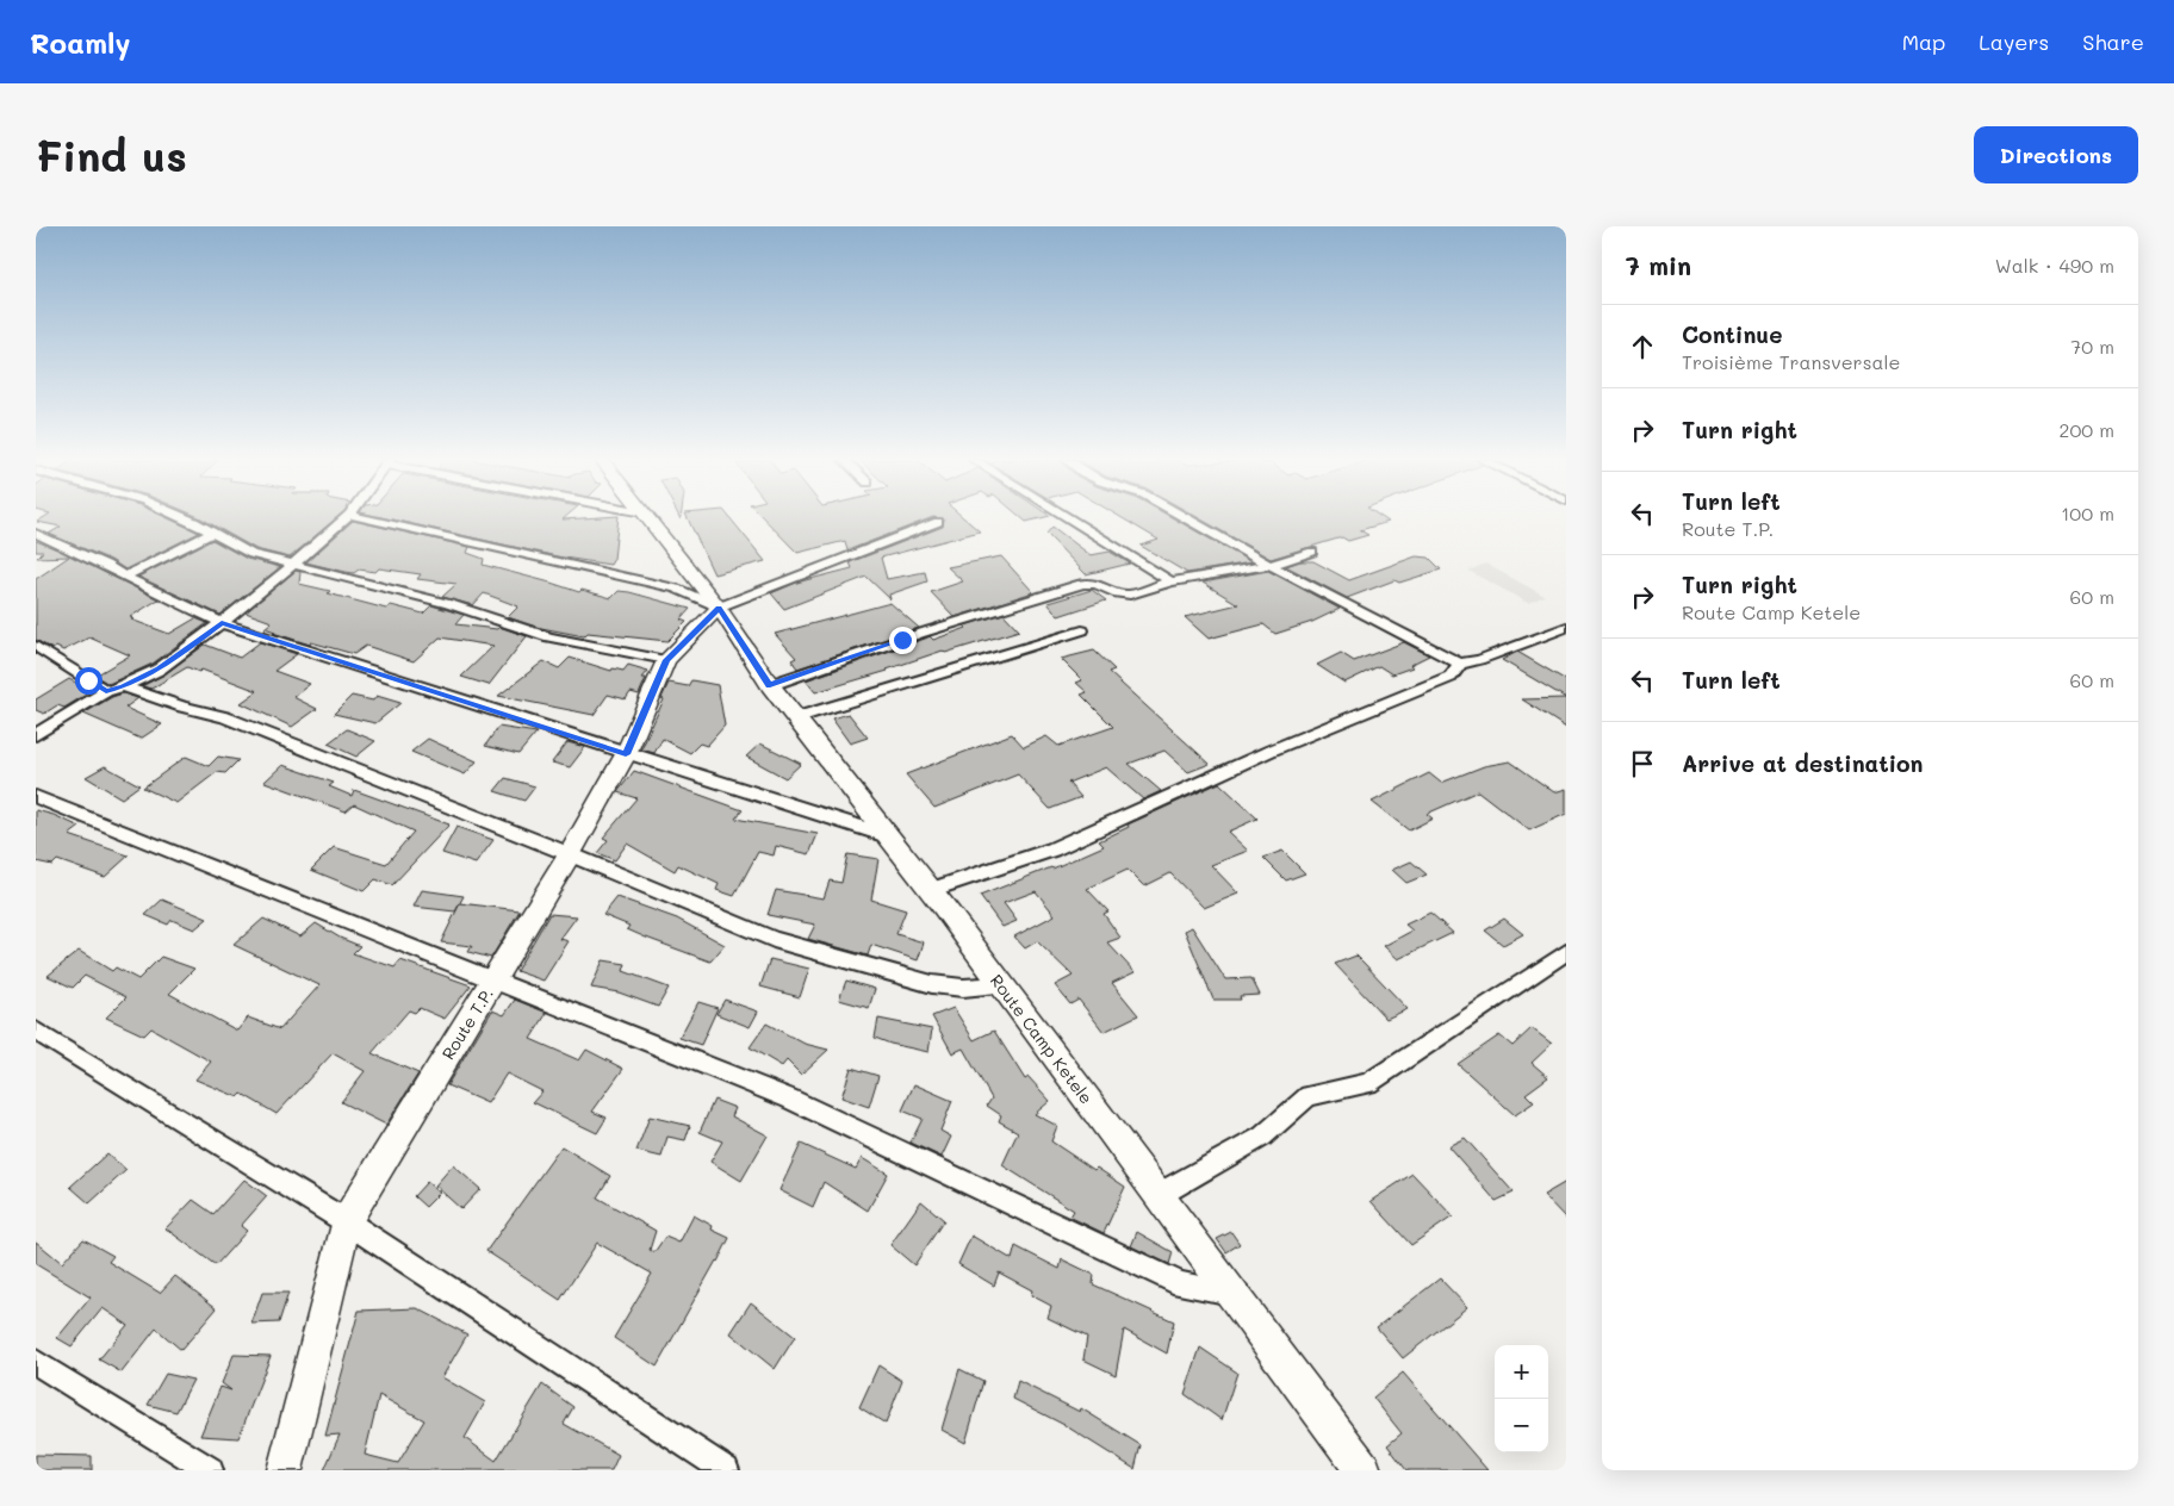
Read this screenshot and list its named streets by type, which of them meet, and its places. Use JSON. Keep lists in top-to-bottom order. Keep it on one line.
{"streets":{"street":["Route T.P.","Route Camp Ketele"]},"crossings":[["Route T.P.","Route Camp Ketele"]],"page":{"header":"Roamly","nav":["Map","Layers","Share"],"buttons":"Directions","title":"Find us","heading":["7 min","Walk · 490 m"],"list":[["Continue","Troisième Transversale","70 m"],["Turn right","200 m"],["Turn left","Route T.P.","100 m"],["Turn right","Route Camp Ketele","60 m"],["Turn left","60 m"],"Arrive at destination"],"map_buttons":["+","−"]}}
